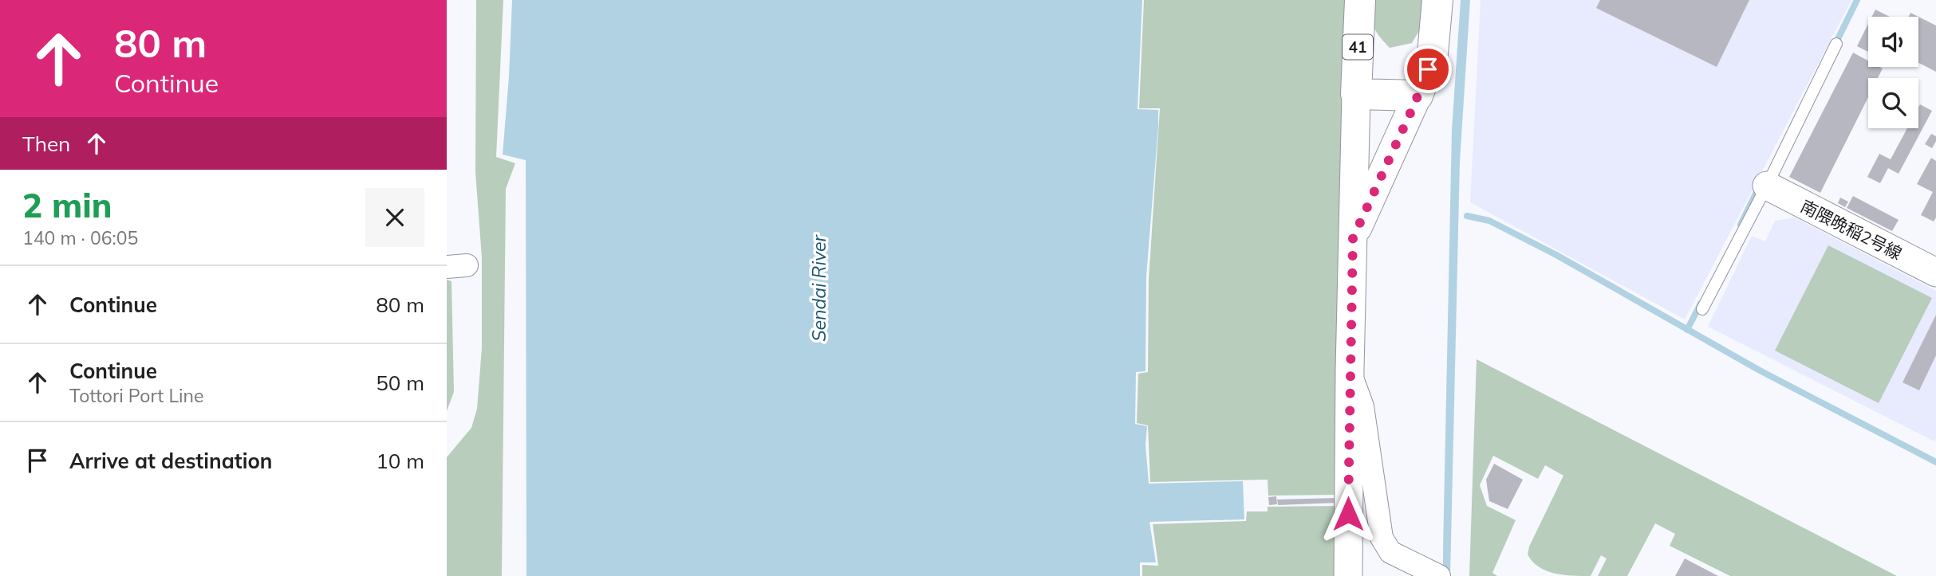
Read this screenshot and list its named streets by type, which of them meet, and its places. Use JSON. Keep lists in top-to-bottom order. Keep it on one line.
{"streets":{"main road":["41"],"street":["南隈晩稲2号線"]},"water":["Sendai River"],"page":{"turn":["80 m","Continue"],"then":"Then","heading":["2 min","140 m · 06:05"],"list":[{"name":"Continue","value":"80 m"},{"name":"Continue","note":"Tottori Port Line","value":"50 m"},{"name":"Arrive at destination","value":"10 m"}]}}
